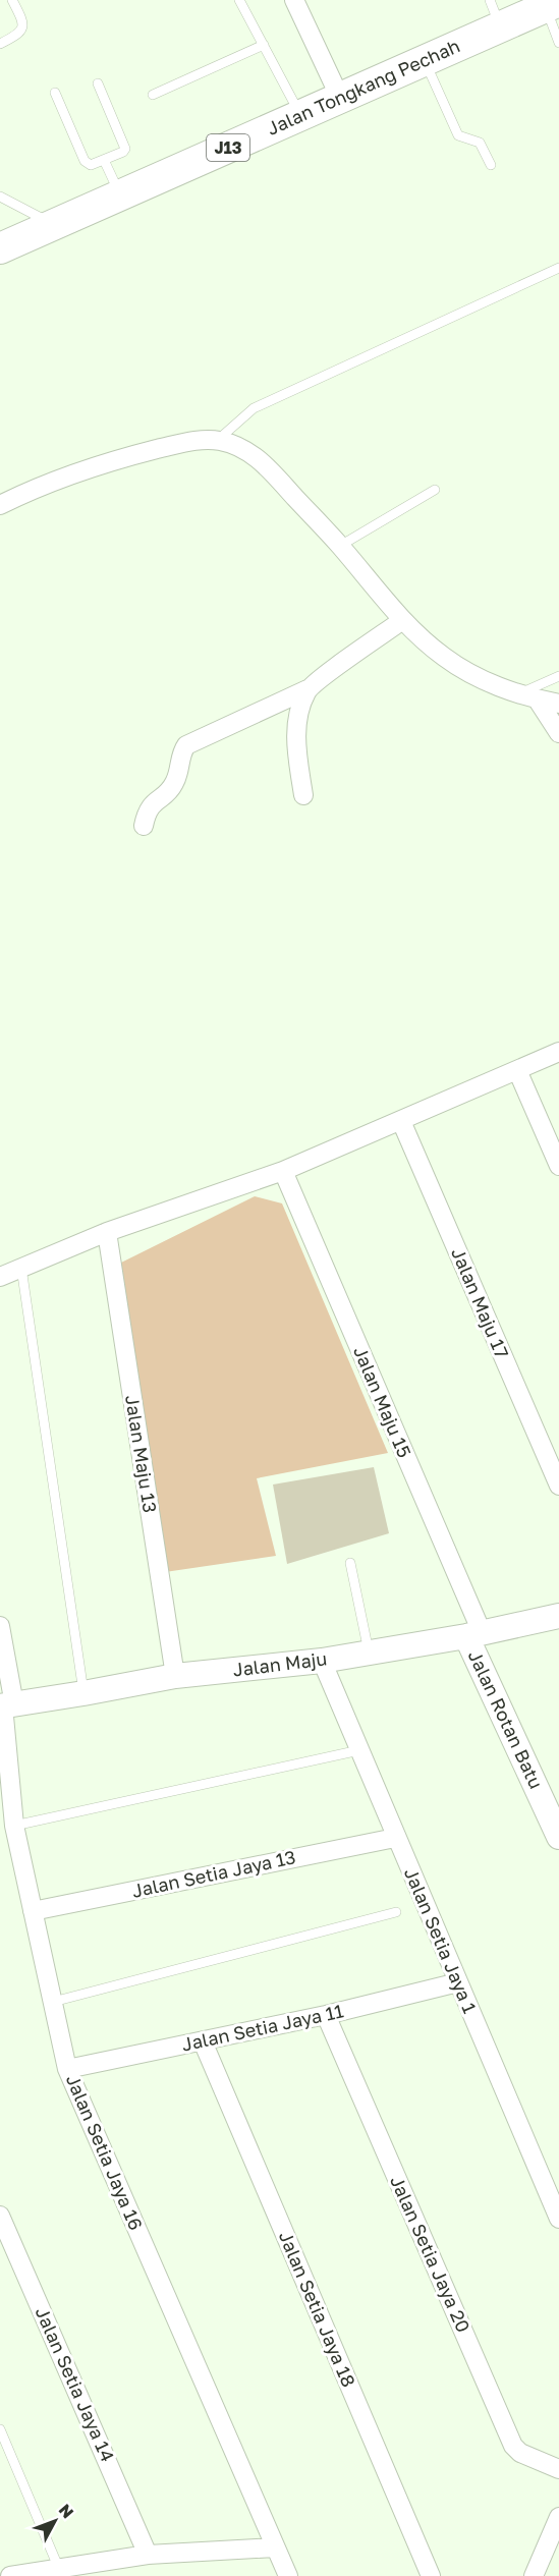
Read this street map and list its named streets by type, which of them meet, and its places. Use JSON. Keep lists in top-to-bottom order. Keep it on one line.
{"streets":{"main road":["Jalan Tongkang Pechah","J13"],"street":["Jalan Maju 17","Jalan Maju 15","Jalan Maju 13","Jalan Maju","Jalan Rotan Batu","Jalan Setia Jaya 13","Jalan Setia Jaya 1","Jalan Setia Jaya 11","Jalan Setia Jaya 16","Jalan Setia Jaya 20","Jalan Setia Jaya 18","Jalan Setia Jaya 14"]},"crossings":[["Jalan Maju 15","Jalan Maju"],["Jalan Maju 15","Jalan Rotan Batu"],["Jalan Maju 13","Jalan Maju"],["Jalan Maju","Jalan Rotan Batu"],["Jalan Maju","Jalan Setia Jaya 1"],["Jalan Maju","Jalan Setia Jaya 16"],["Jalan Setia Jaya 13","Jalan Setia Jaya 1"],["Jalan Setia Jaya 13","Jalan Setia Jaya 16"],["Jalan Setia Jaya 1","Jalan Setia Jaya 11"],["Jalan Setia Jaya 11","Jalan Setia Jaya 16"],["Jalan Setia Jaya 11","Jalan Setia Jaya 20"],["Jalan Setia Jaya 11","Jalan Setia Jaya 18"]],"north":"top right"}
